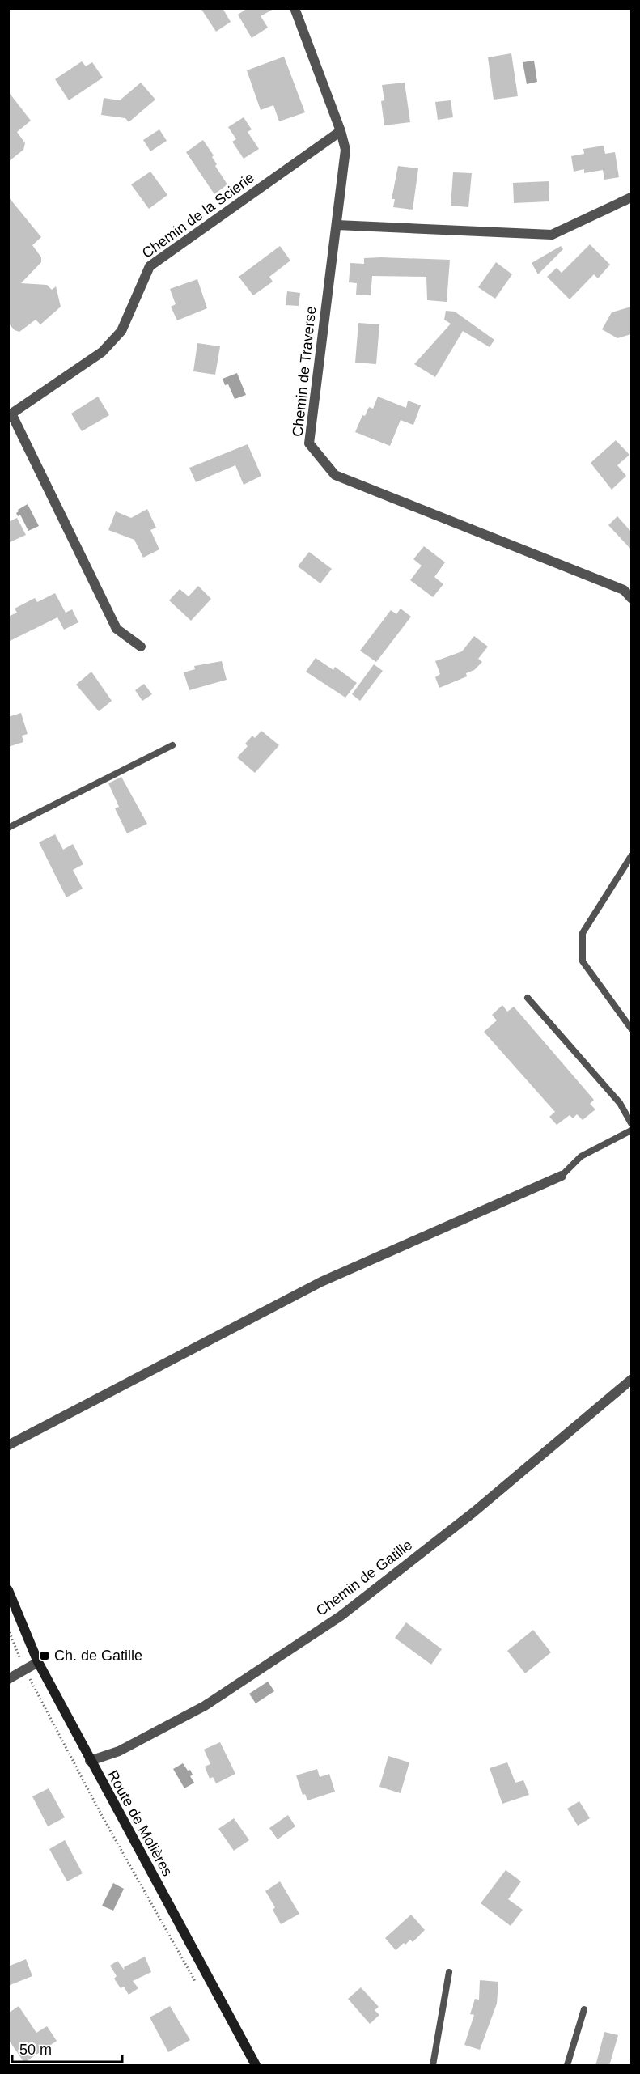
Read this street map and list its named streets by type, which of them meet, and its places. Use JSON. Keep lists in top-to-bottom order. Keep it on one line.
{"streets":{"main road":["Route de Molières"],"street":["Chemin de la Scierie","Chemin de Traverse","Chemin de Gatille"]},"crossings":[["Chemin de la Scierie","Chemin de Traverse"],["Chemin de Gatille","Route de Molières"]],"places":{"transit":["Ch. de Gatille"]},"scale_bar":"50 m"}
